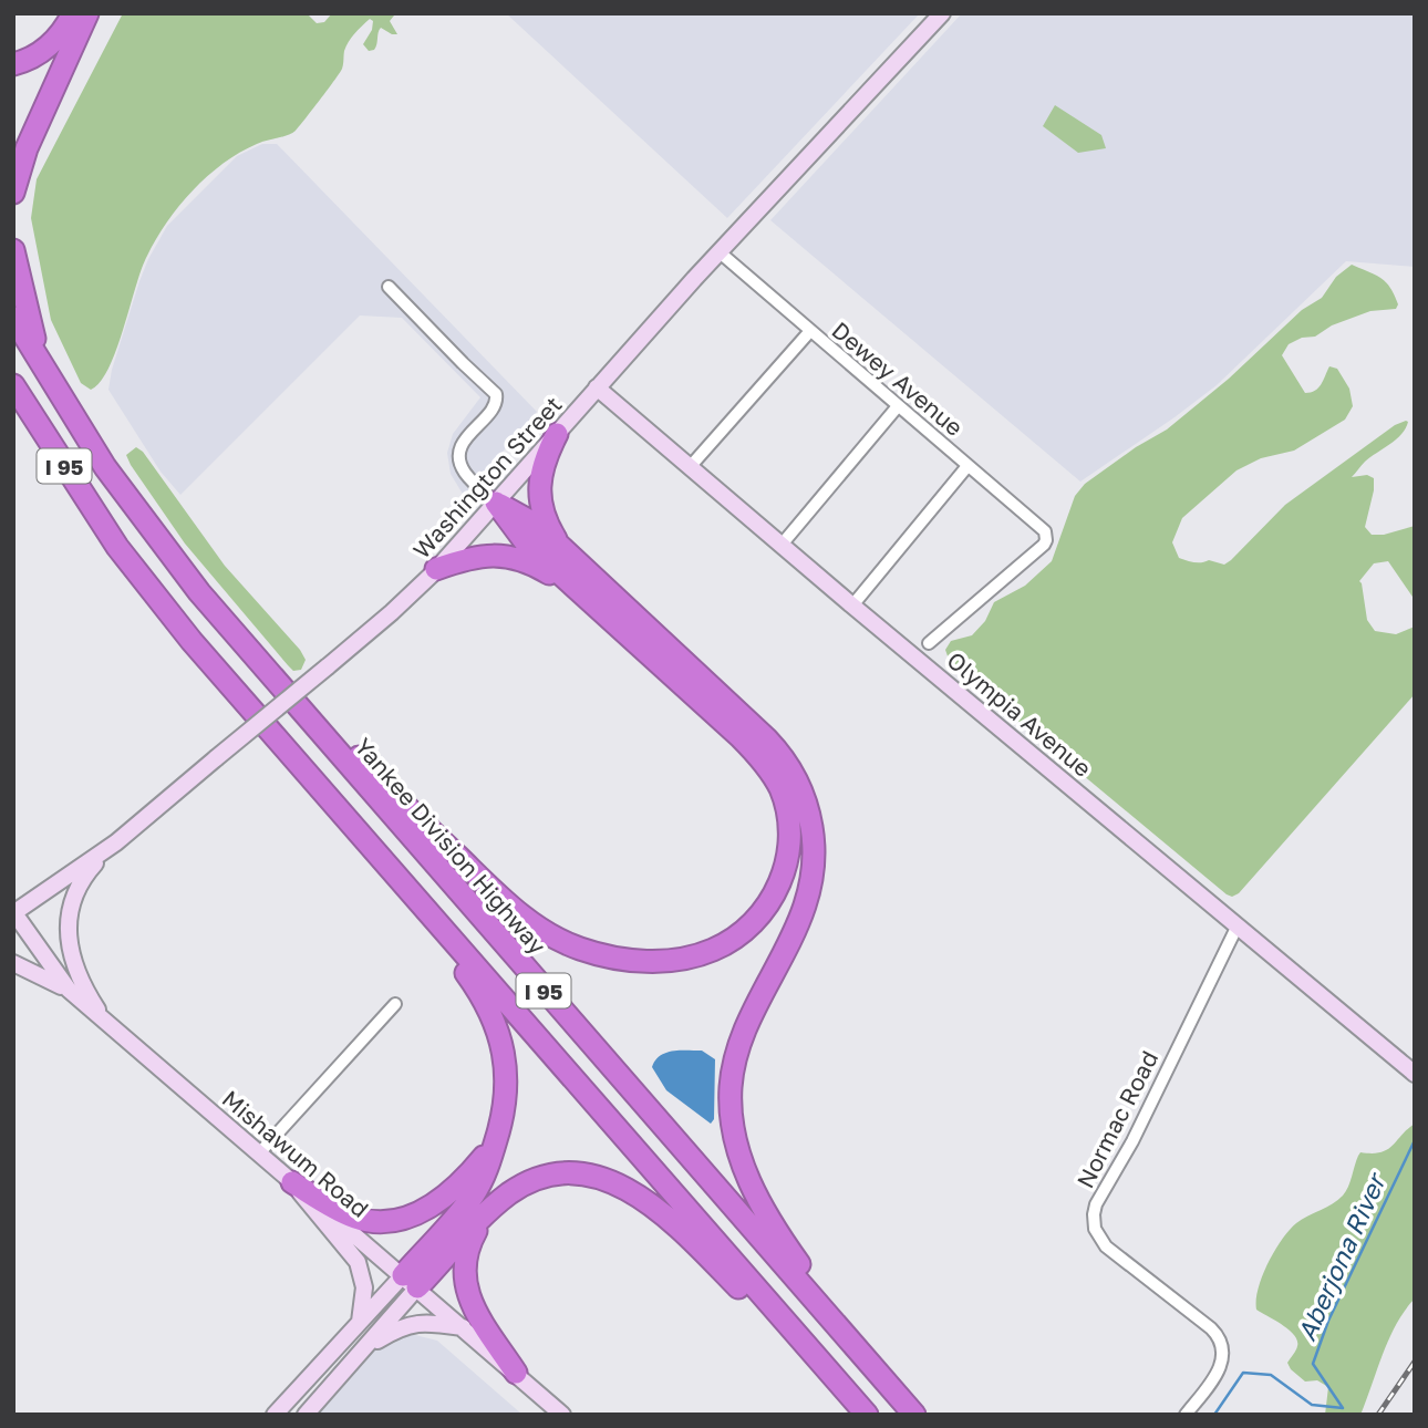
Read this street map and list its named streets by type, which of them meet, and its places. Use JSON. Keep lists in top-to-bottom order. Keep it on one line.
{"streets":{"highway":["I 95","Yankee Division Highway"],"main road":["Washington Street","Olympia Avenue","Mishawum Road"],"street":["Dewey Avenue","Normac Road"]},"crossings":[["Dewey Avenue","Washington Street"],["Washington Street","Olympia Avenue"],["Washington Street","Mishawum Road"],["Olympia Avenue","Normac Road"]],"water":["Aberjona River"]}
